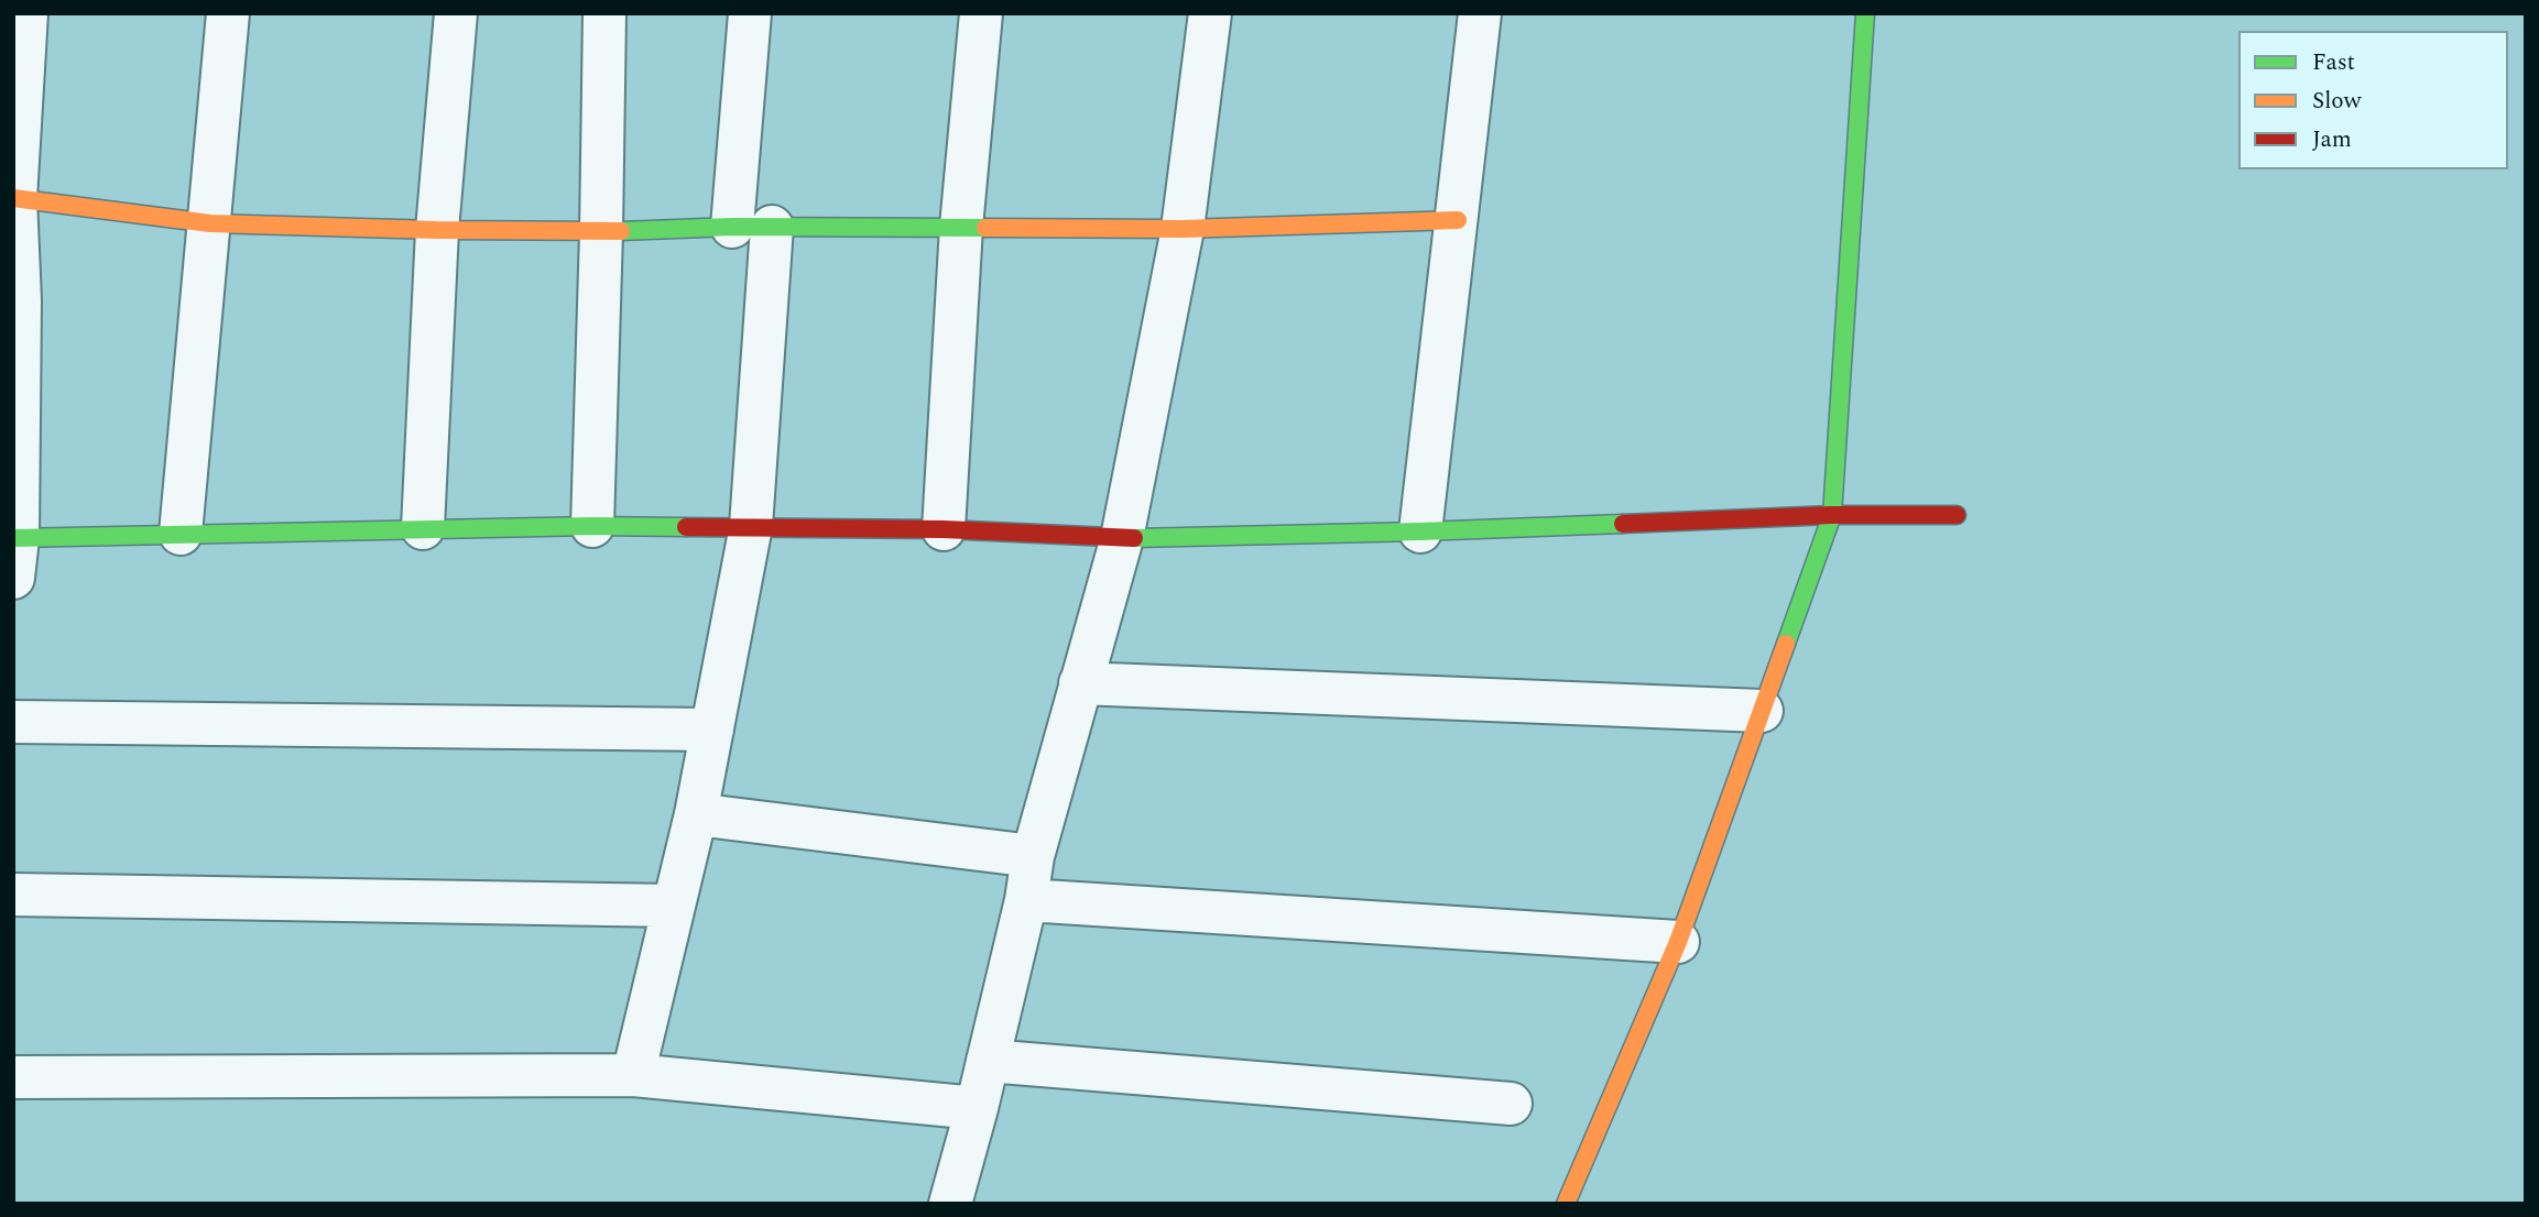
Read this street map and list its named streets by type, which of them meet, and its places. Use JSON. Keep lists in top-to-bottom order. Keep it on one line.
{"legend":["Fast","Slow","Jam"]}
